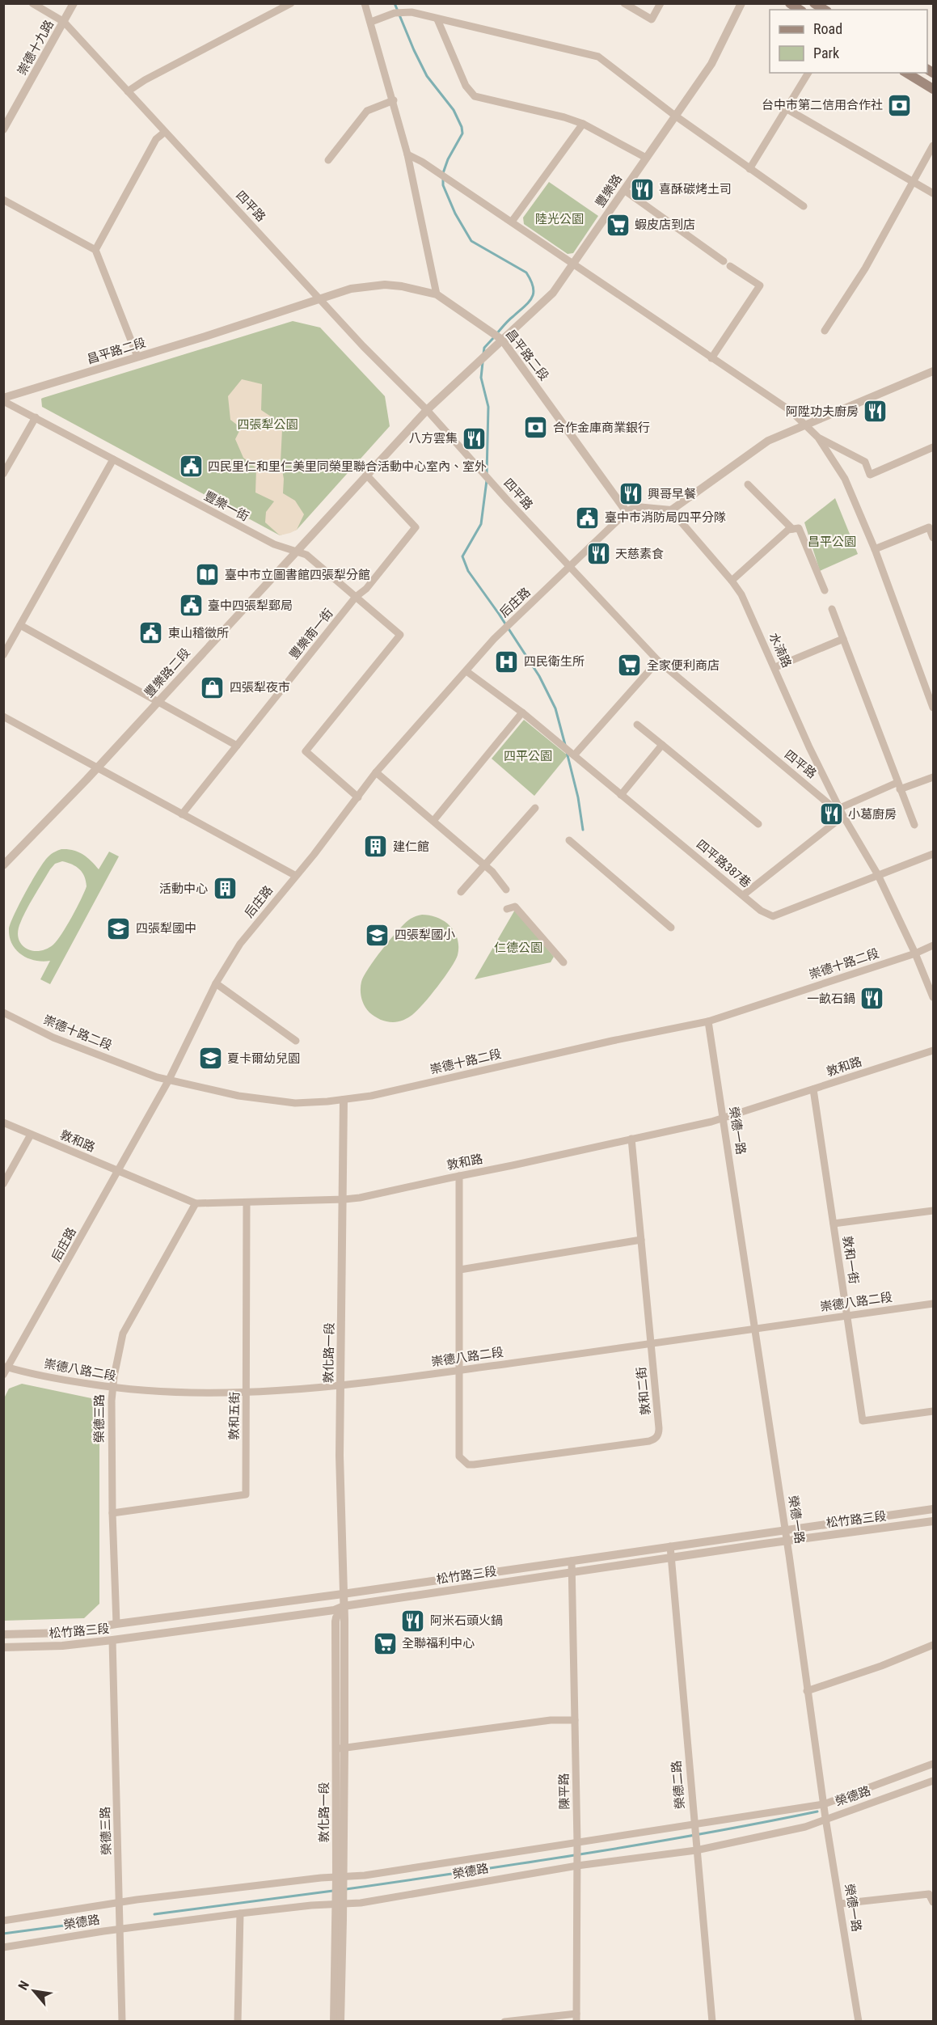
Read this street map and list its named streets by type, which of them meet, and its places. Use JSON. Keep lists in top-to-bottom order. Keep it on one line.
{"streets":{"street":["崇德十九路","豐樂路","四平路","昌平路二段","豐樂一街","后庄路","豐樂南一街","水湳路","豐樂路二段","四平路387巷","崇德十路二段","敦和路","榮德一路","敦和一街","崇德八路二段","敦化路一段","敦和二街","敦和五街","榮德三路","松竹路三段","榮德二路","陳平路","榮德路"]},"crossings":[["崇德十九路","四平路"],["豐樂路","四平路"],["豐樂路","昌平路二段"],["豐樂路","豐樂路二段"],["四平路","昌平路二段"],["四平路","后庄路"],["四平路","水湳路"],["四平路","豐樂路二段"],["四平路","四平路387巷"],["四平路","崇德十路二段"],["昌平路二段","豐樂一街"],["昌平路二段","后庄路"],["豐樂一街","后庄路"],["豐樂一街","豐樂南一街"],["豐樂一街","豐樂路二段"],["后庄路","四平路387巷"],["后庄路","崇德十路二段"],["后庄路","敦和路"],["后庄路","崇德八路二段"],["豐樂南一街","豐樂路二段"],["崇德十路二段","榮德一路"],["崇德十路二段","敦化路一段"],["敦和路","榮德一路"],["敦和路","敦和一街"],["敦和路","敦化路一段"],["敦和路","敦和二街"],["敦和路","敦和五街"],["敦和路","榮德三路"],["榮德一路","崇德八路二段"],["榮德一路","松竹路三段"],["榮德一路","榮德路"],["敦和一街","崇德八路二段"],["崇德八路二段","敦化路一段"],["崇德八路二段","敦和二街"],["崇德八路二段","敦和五街"],["崇德八路二段","榮德三路"],["敦化路一段","松竹路三段"],["敦化路一段","榮德路"],["敦和五街","榮德三路"],["榮德三路","松竹路三段"],["榮德三路","榮德路"],["松竹路三段","榮德二路"],["松竹路三段","陳平路"],["榮德二路","榮德路"],["陳平路","榮德路"]],"parks":["陸光公園","四張犁公園","昌平公園","四平公園","仁德公園"],"places":{"bank":["台中市第二信用合作社","合作金庫商業銀行"],"restaurant":["喜酥碳烤土司","阿陞功夫廚房","八方雲集","興哥早餐","天慈素食","小葛廚房","一畝石鍋","阿米石頭火鍋"],"supermarket":["蝦皮店到店","全家便利商店","全聯福利中心"],"public building":["四民里仁和里仁美里同榮里聯合活動中心室內、室外","臺中市消防局四平分隊","臺中四張犁郵局","東山稽徵所"],"library":["臺中市立圖書館四張犁分館"],"hospital":["四民衛生所"],"shop":["四張犁夜市"],"building":["建仁館","活動中心"],"school or university":["四張犁國中","四張犁國小","夏卡爾幼兒園"]},"legend":["Road","Park"],"north":"top left"}
